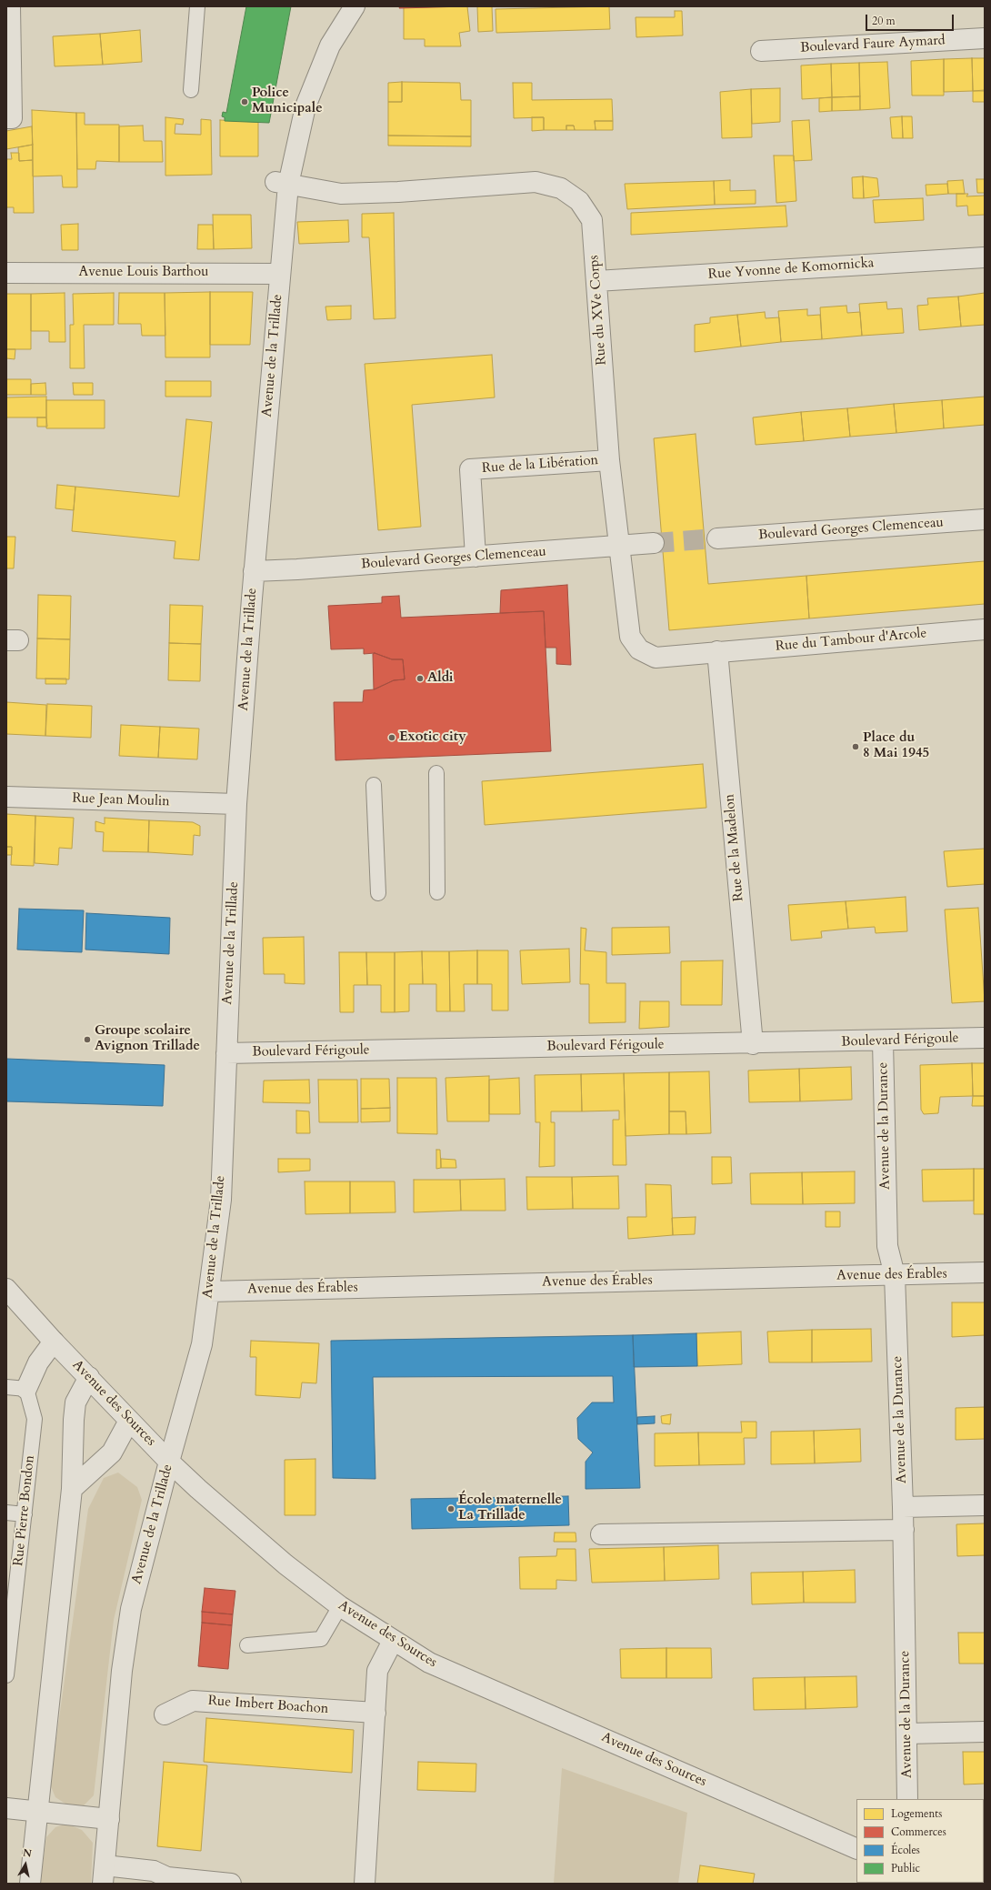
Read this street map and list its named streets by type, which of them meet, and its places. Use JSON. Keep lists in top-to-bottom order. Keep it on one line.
{"streets":{"street":["Boulevard Faure Aymard","Rue Yvonne de Komornicka","Avenue Louis Barthou","Rue du XVe Corps","Avenue de la Trillade","Rue de la Libération","Boulevard Georges Clemenceau","Rue du Tambour d'Arcole","Rue Jean Moulin","Rue de la Madelon","Boulevard Férigoule","Avenue de la Durance","Avenue des Érables","Avenue des Sources","Rue Imbert Boachon"],"lane":["Rue Pierre Bondon"]},"crossings":[["Rue Yvonne de Komornicka","Rue du XVe Corps"],["Avenue Louis Barthou","Avenue de la Trillade"],["Rue du XVe Corps","Avenue de la Trillade"],["Rue du XVe Corps","Rue de la Libération"],["Rue du XVe Corps","Boulevard Georges Clemenceau"],["Rue du XVe Corps","Rue du Tambour d'Arcole"],["Rue du XVe Corps","Rue de la Madelon"],["Avenue de la Trillade","Boulevard Georges Clemenceau"],["Avenue de la Trillade","Rue Jean Moulin"],["Avenue de la Trillade","Boulevard Férigoule"],["Avenue de la Trillade","Avenue des Érables"],["Avenue de la Trillade","Avenue des Sources"],["Rue de la Libération","Boulevard Georges Clemenceau"],["Rue du Tambour d'Arcole","Rue de la Madelon"],["Rue de la Madelon","Boulevard Férigoule"],["Boulevard Férigoule","Avenue de la Durance"],["Avenue de la Durance","Avenue des Érables"]],"places":["Police Municipale","Aldi","Exotic city","Place du 8 Mai 1945","Groupe scolaire Avignon Trillade","École maternelle La Trillade"],"legend":["Logements","Commerces","Écoles","Public"],"scale_bar":"20 m","north":"top"}
